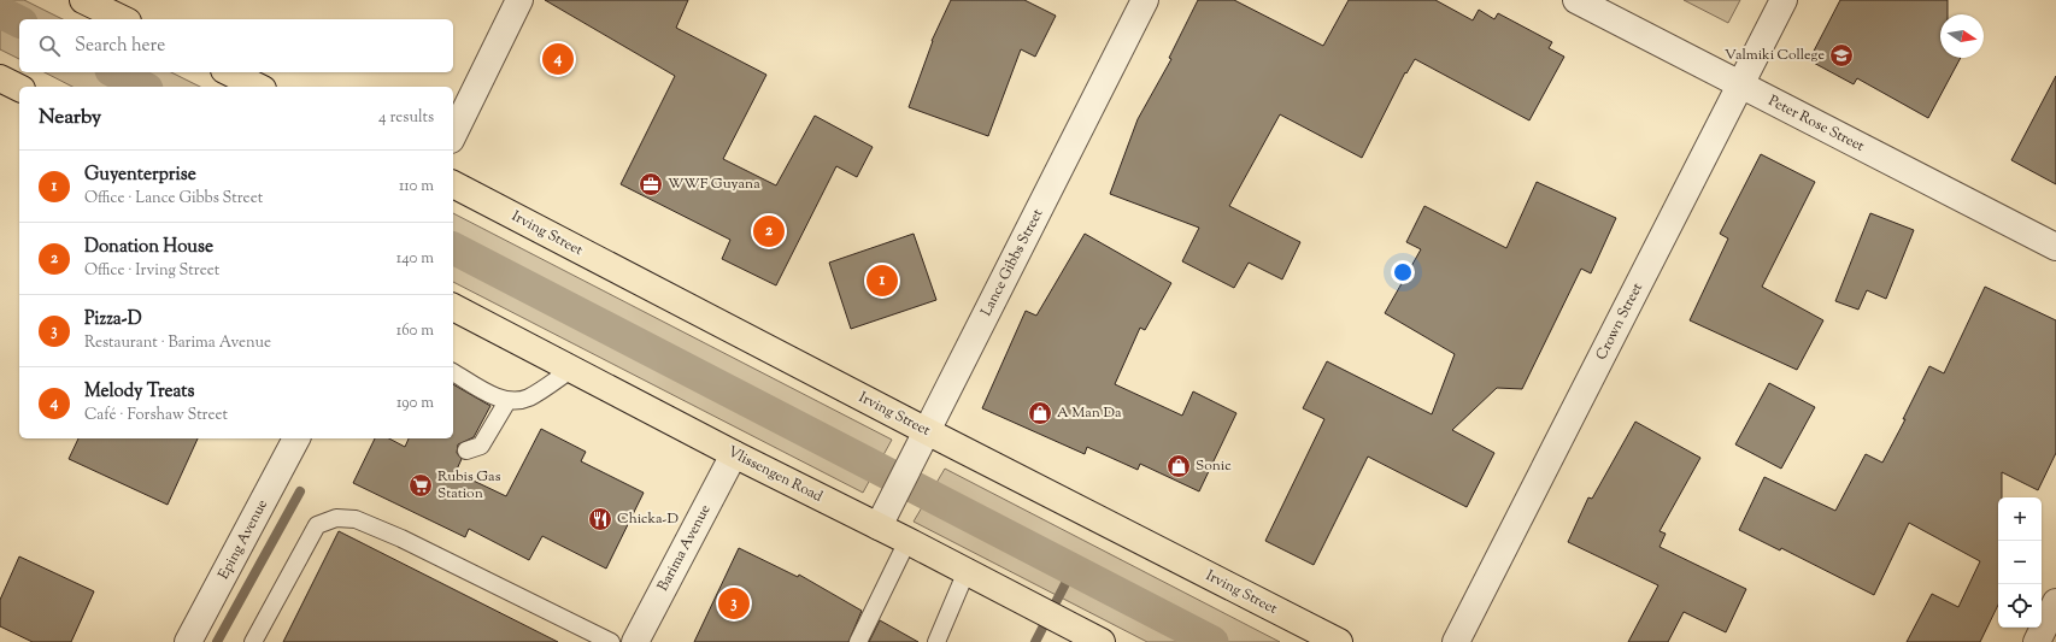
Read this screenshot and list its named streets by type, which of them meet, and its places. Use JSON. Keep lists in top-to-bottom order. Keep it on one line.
{"streets":{"main road":["Irving Street","Vlissengen Road"],"street":["Peter Rose Street","Lance Gibbs Street","Crown Street","Eping Avenue","Barima Avenue"]},"crossings":[["Peter Rose Street","Crown Street"],["Irving Street","Lance Gibbs Street"],["Lance Gibbs Street","Vlissengen Road"],["Vlissengen Road","Barima Avenue"]],"places":{"school or university":["Valmiki College"],"office":["WWF Guyana"],"shop":["A Man Da","Sonic"],"supermarket":["Rubis Gas Station"],"restaurant":["Chicka-D"]},"north":"right","page":{"search":"Search here","pins":["4","2","1","3"],"heading":["Nearby","4 results"],"list":[{"mark":"1","name":"Guyenterprise","note":"Office · Lance Gibbs Street","value":"110 m"},{"mark":"2","name":"Donation House","note":"Office · Irving Street","value":"140 m"},{"mark":"3","name":"Pizza-D","note":"Restaurant · Barima Avenue","value":"160 m"},{"mark":"4","name":"Melody Treats","note":"Café · Forshaw Street","value":"190 m"}],"map_buttons":["+","−"]}}
